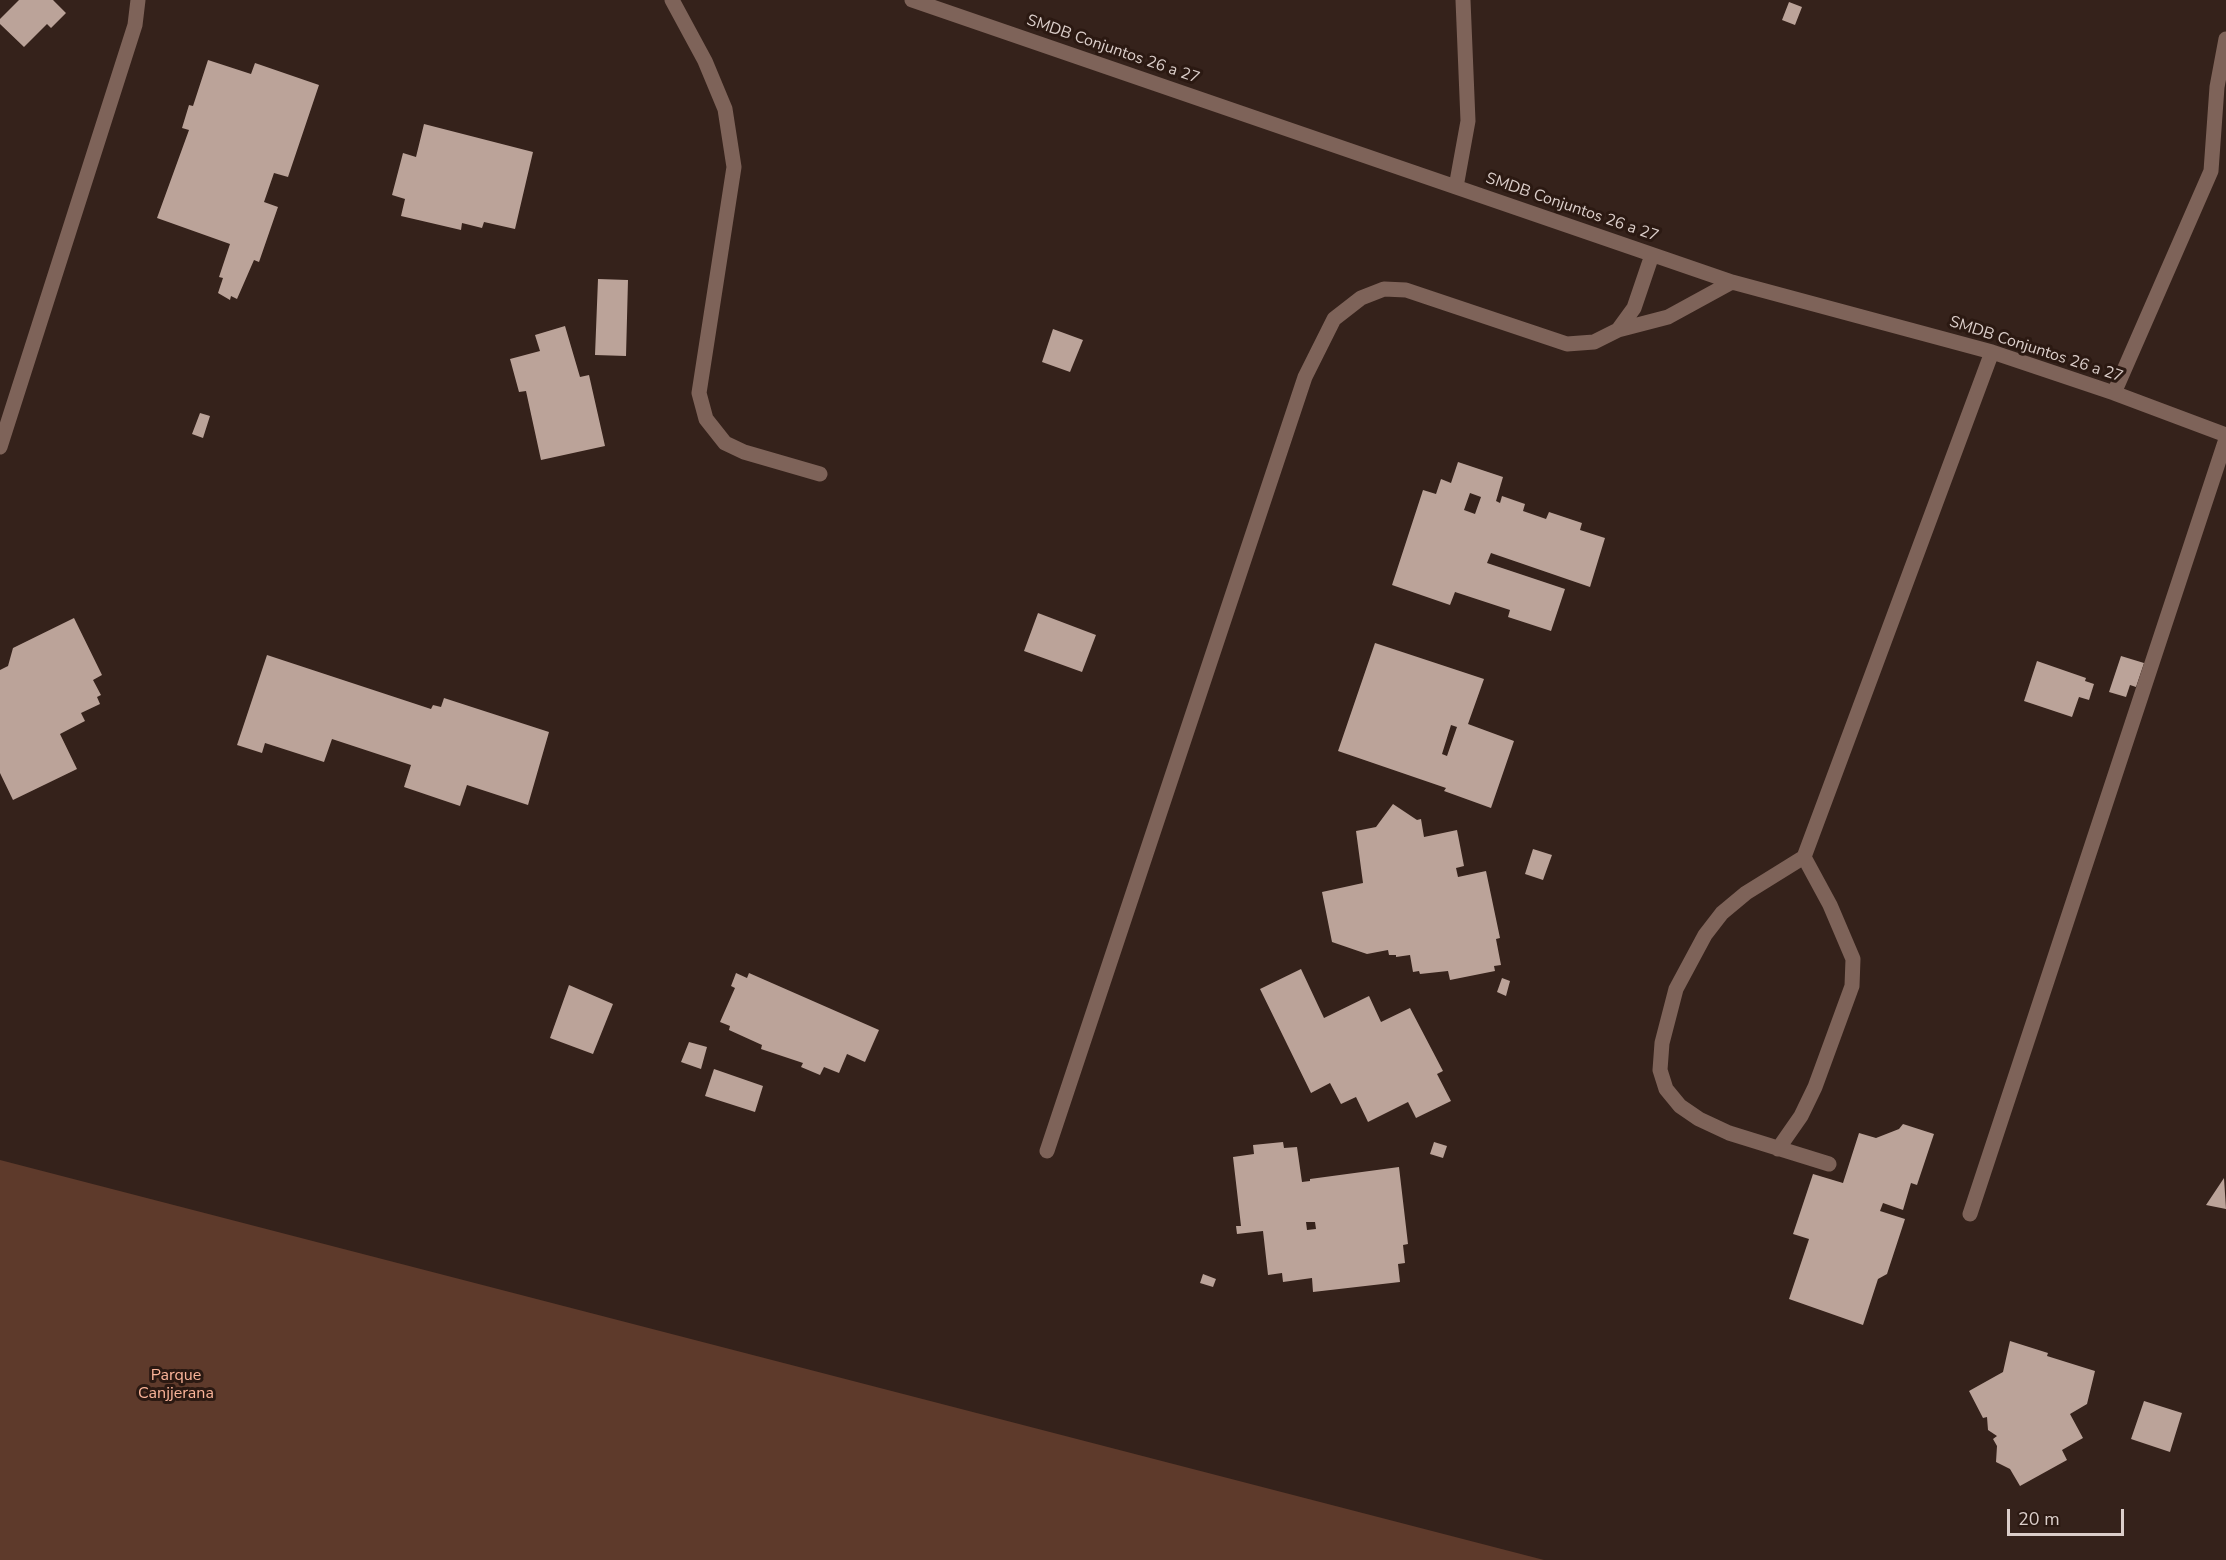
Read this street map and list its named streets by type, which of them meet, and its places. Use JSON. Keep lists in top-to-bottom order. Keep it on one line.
{"streets":{"street":["SMDB Conjuntos 26 a 27"]},"parks":["Parque Canjjerana"],"scale_bar":"20 m"}
